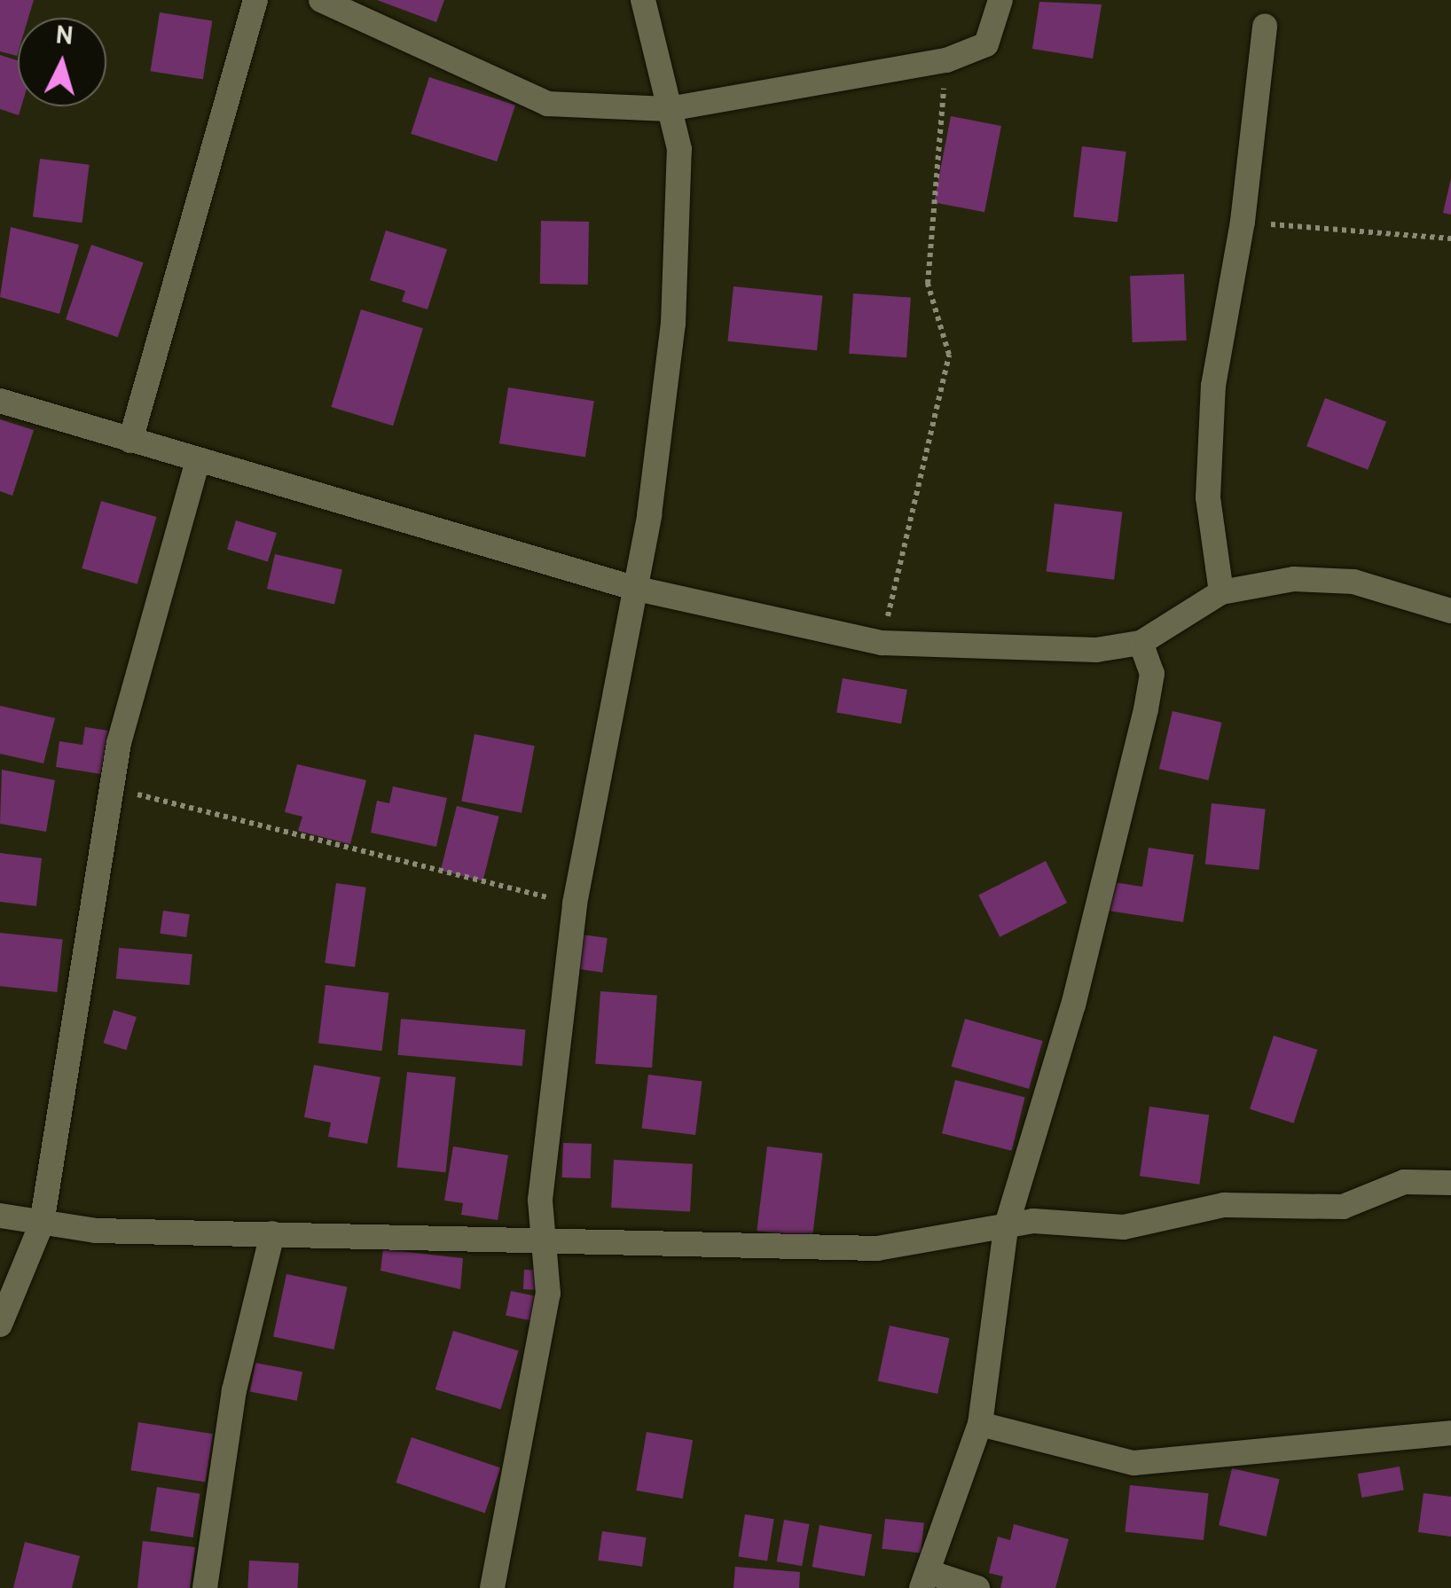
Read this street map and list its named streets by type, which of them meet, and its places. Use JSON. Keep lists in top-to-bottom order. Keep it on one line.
{"north":"top"}
